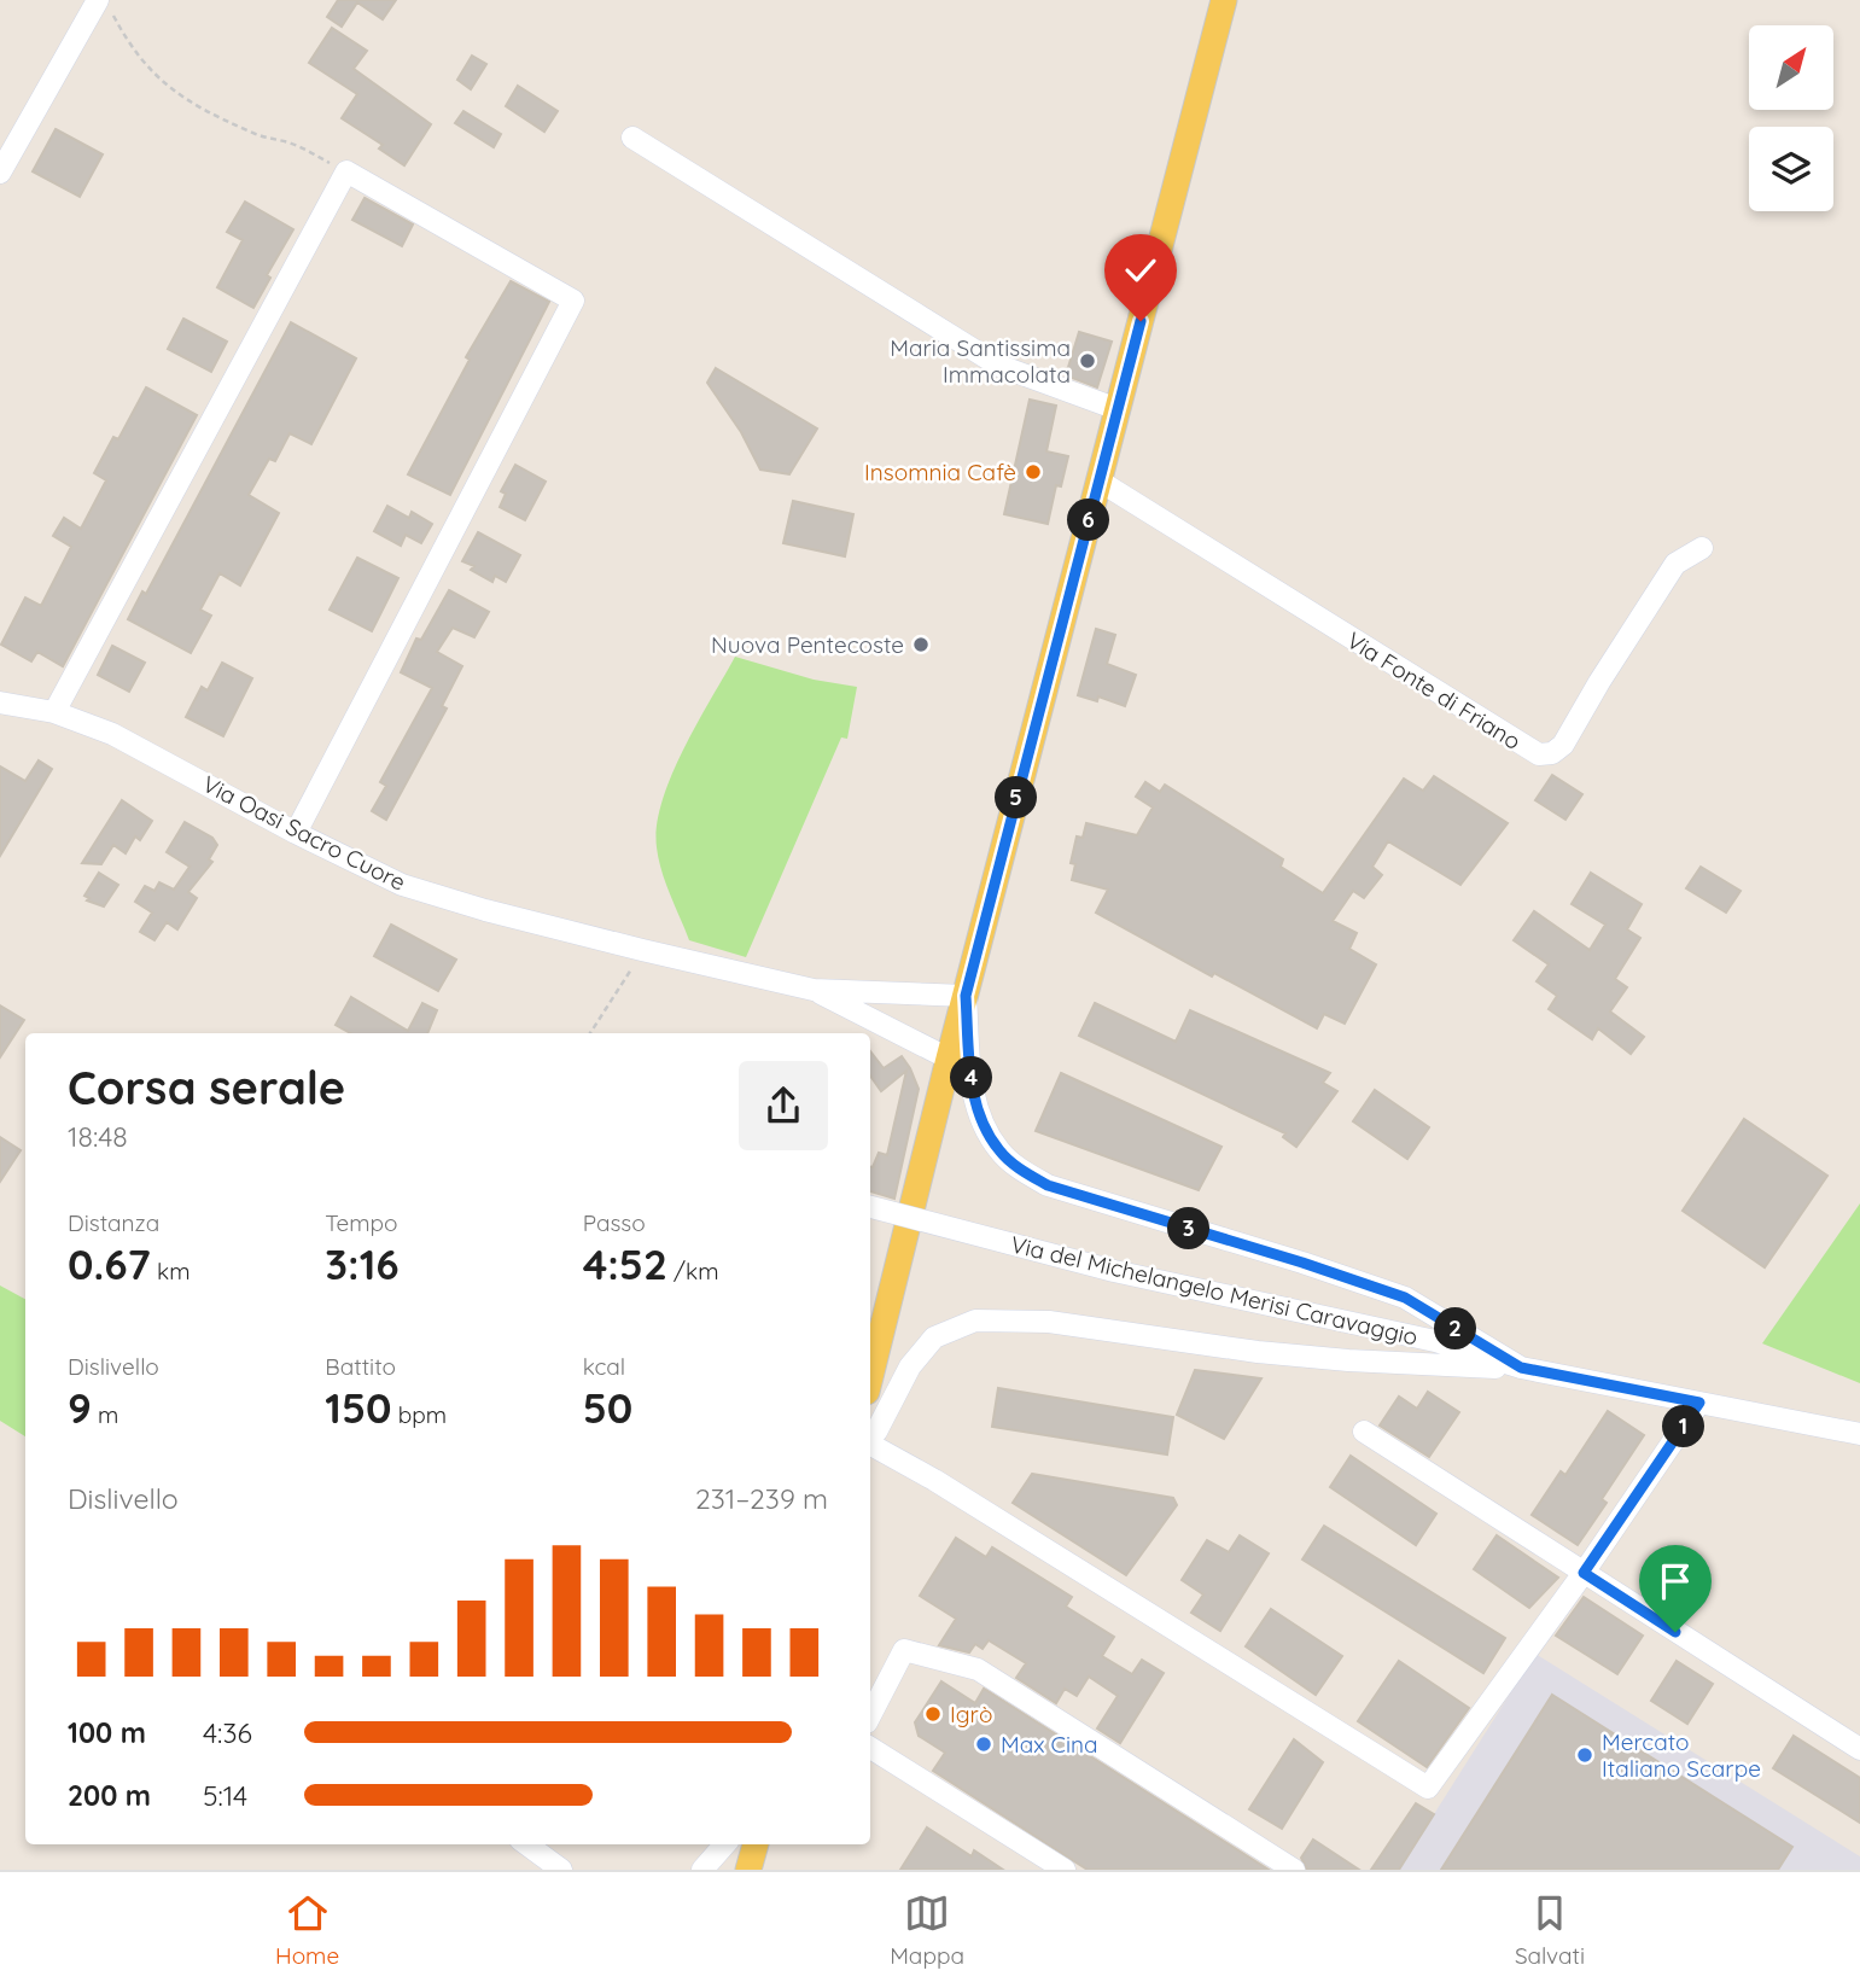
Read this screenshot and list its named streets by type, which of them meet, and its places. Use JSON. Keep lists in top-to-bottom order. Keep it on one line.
{"streets":{"street":["Via Fonte di Friano","Via Oasi Sacro Cuore","Via del Michelangelo Merisi Caravaggio"]},"places":["Maria Santissima Immacolata","Insomnia Cafè","Nuova Pentecoste","Igrò","Max Cina","Mercato Italiano Scarpe"],"north":"top right","page":{"pins":["6","5","4","3","2","1"],"heading":["Corsa serale","18:48"],"stats":[["Distanza","0.67 km"],["Tempo","3:16"],["Passo","4:52 /km"],["Dislivello","9 m"],["Battito","150 bpm"],["kcal","50"]],"chart":["Dislivello","231–239 m"],"list":[{"name":"100 m","note":"4:36"},{"name":"200 m","note":"5:14"}],"tabs":["Home","Mappa","Salvati"]}}
